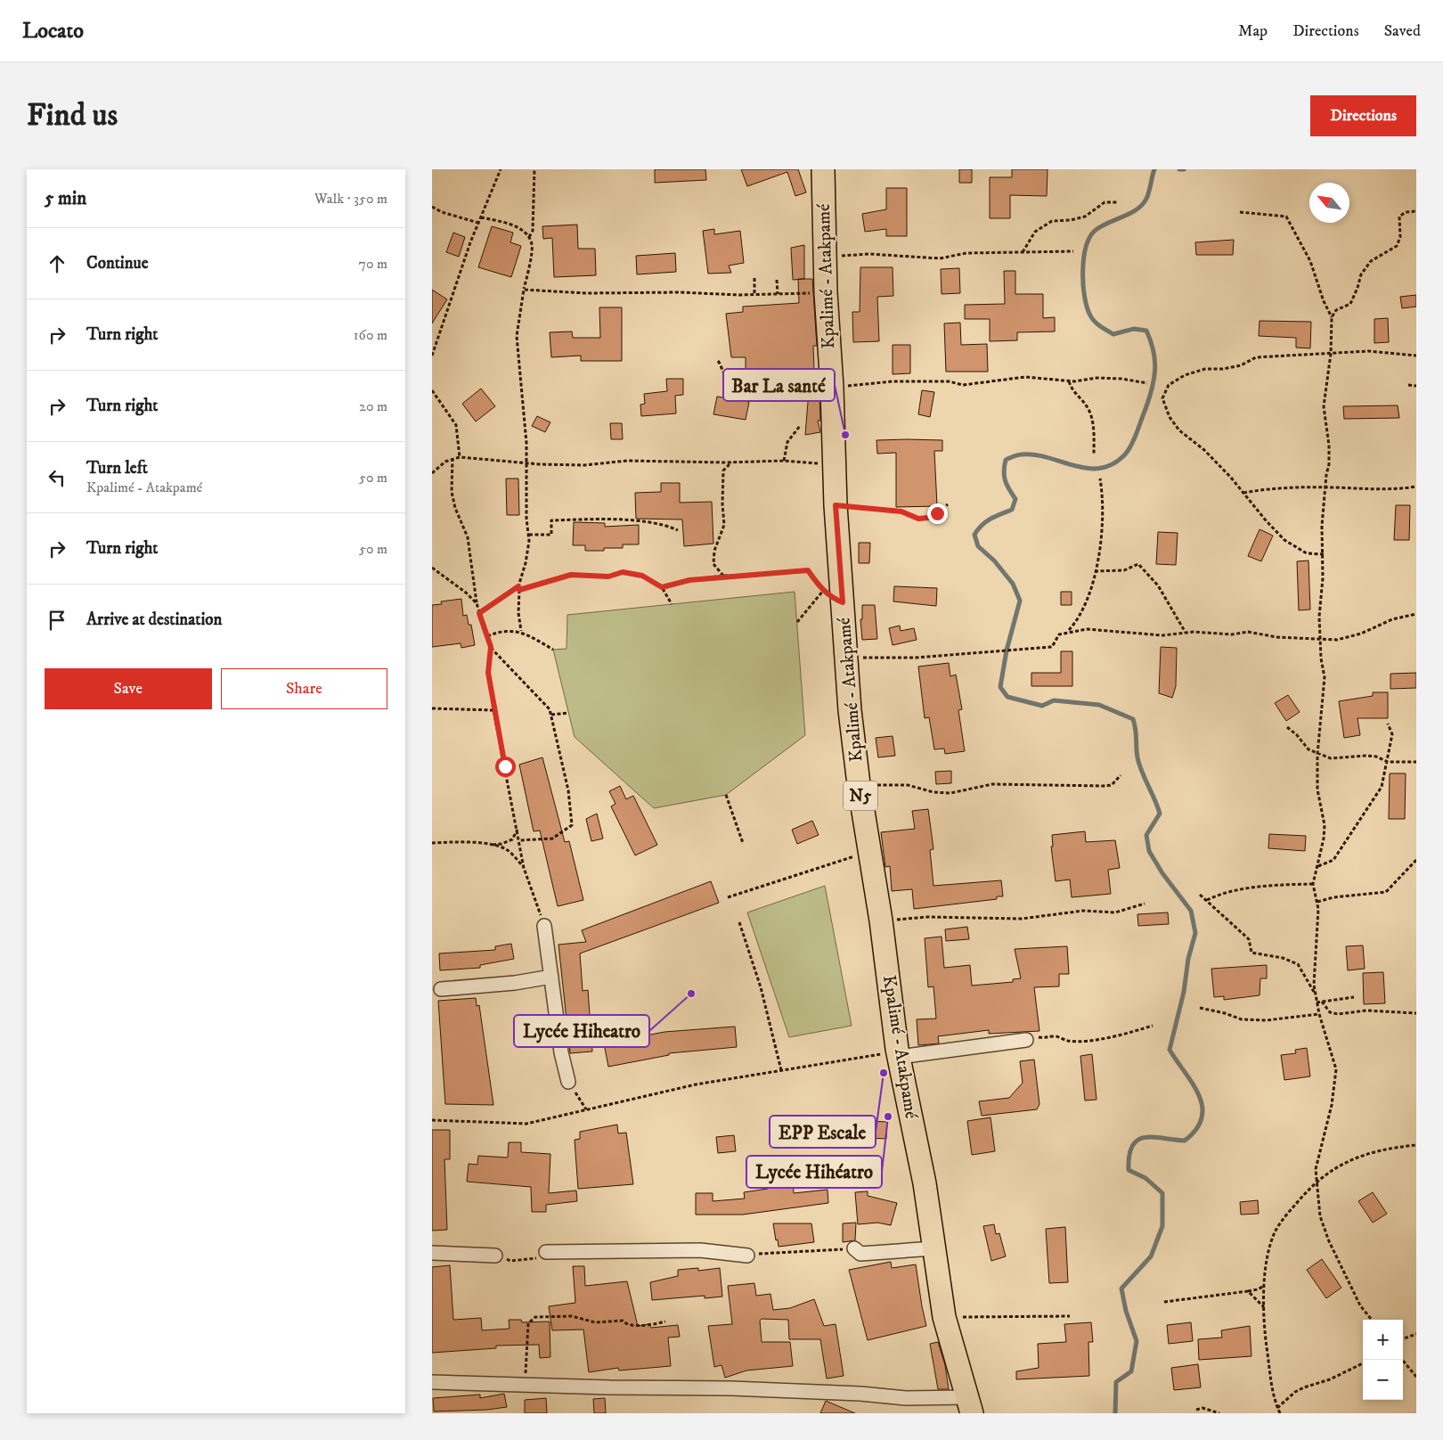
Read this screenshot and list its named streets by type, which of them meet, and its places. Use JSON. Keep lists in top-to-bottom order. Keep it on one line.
{"streets":{"main road":["Kpalimé - Atakpamé","N5"]},"places":["Bar La santé","Lycée Hiheatro","EPP Escale","Lycée Hihéatro"],"north":"top left","page":{"header":"Locato","nav":["Map","Directions","Saved"],"buttons":["Directions",["Save","Share"]],"title":"Find us","heading":["5 min","Walk · 350 m"],"list":[["Continue","70 m"],["Turn right","160 m"],["Turn right","20 m"],["Turn left","Kpalimé - Atakpamé","50 m"],["Turn right","50 m"],"Arrive at destination"],"map_buttons":["+","−"]}}
